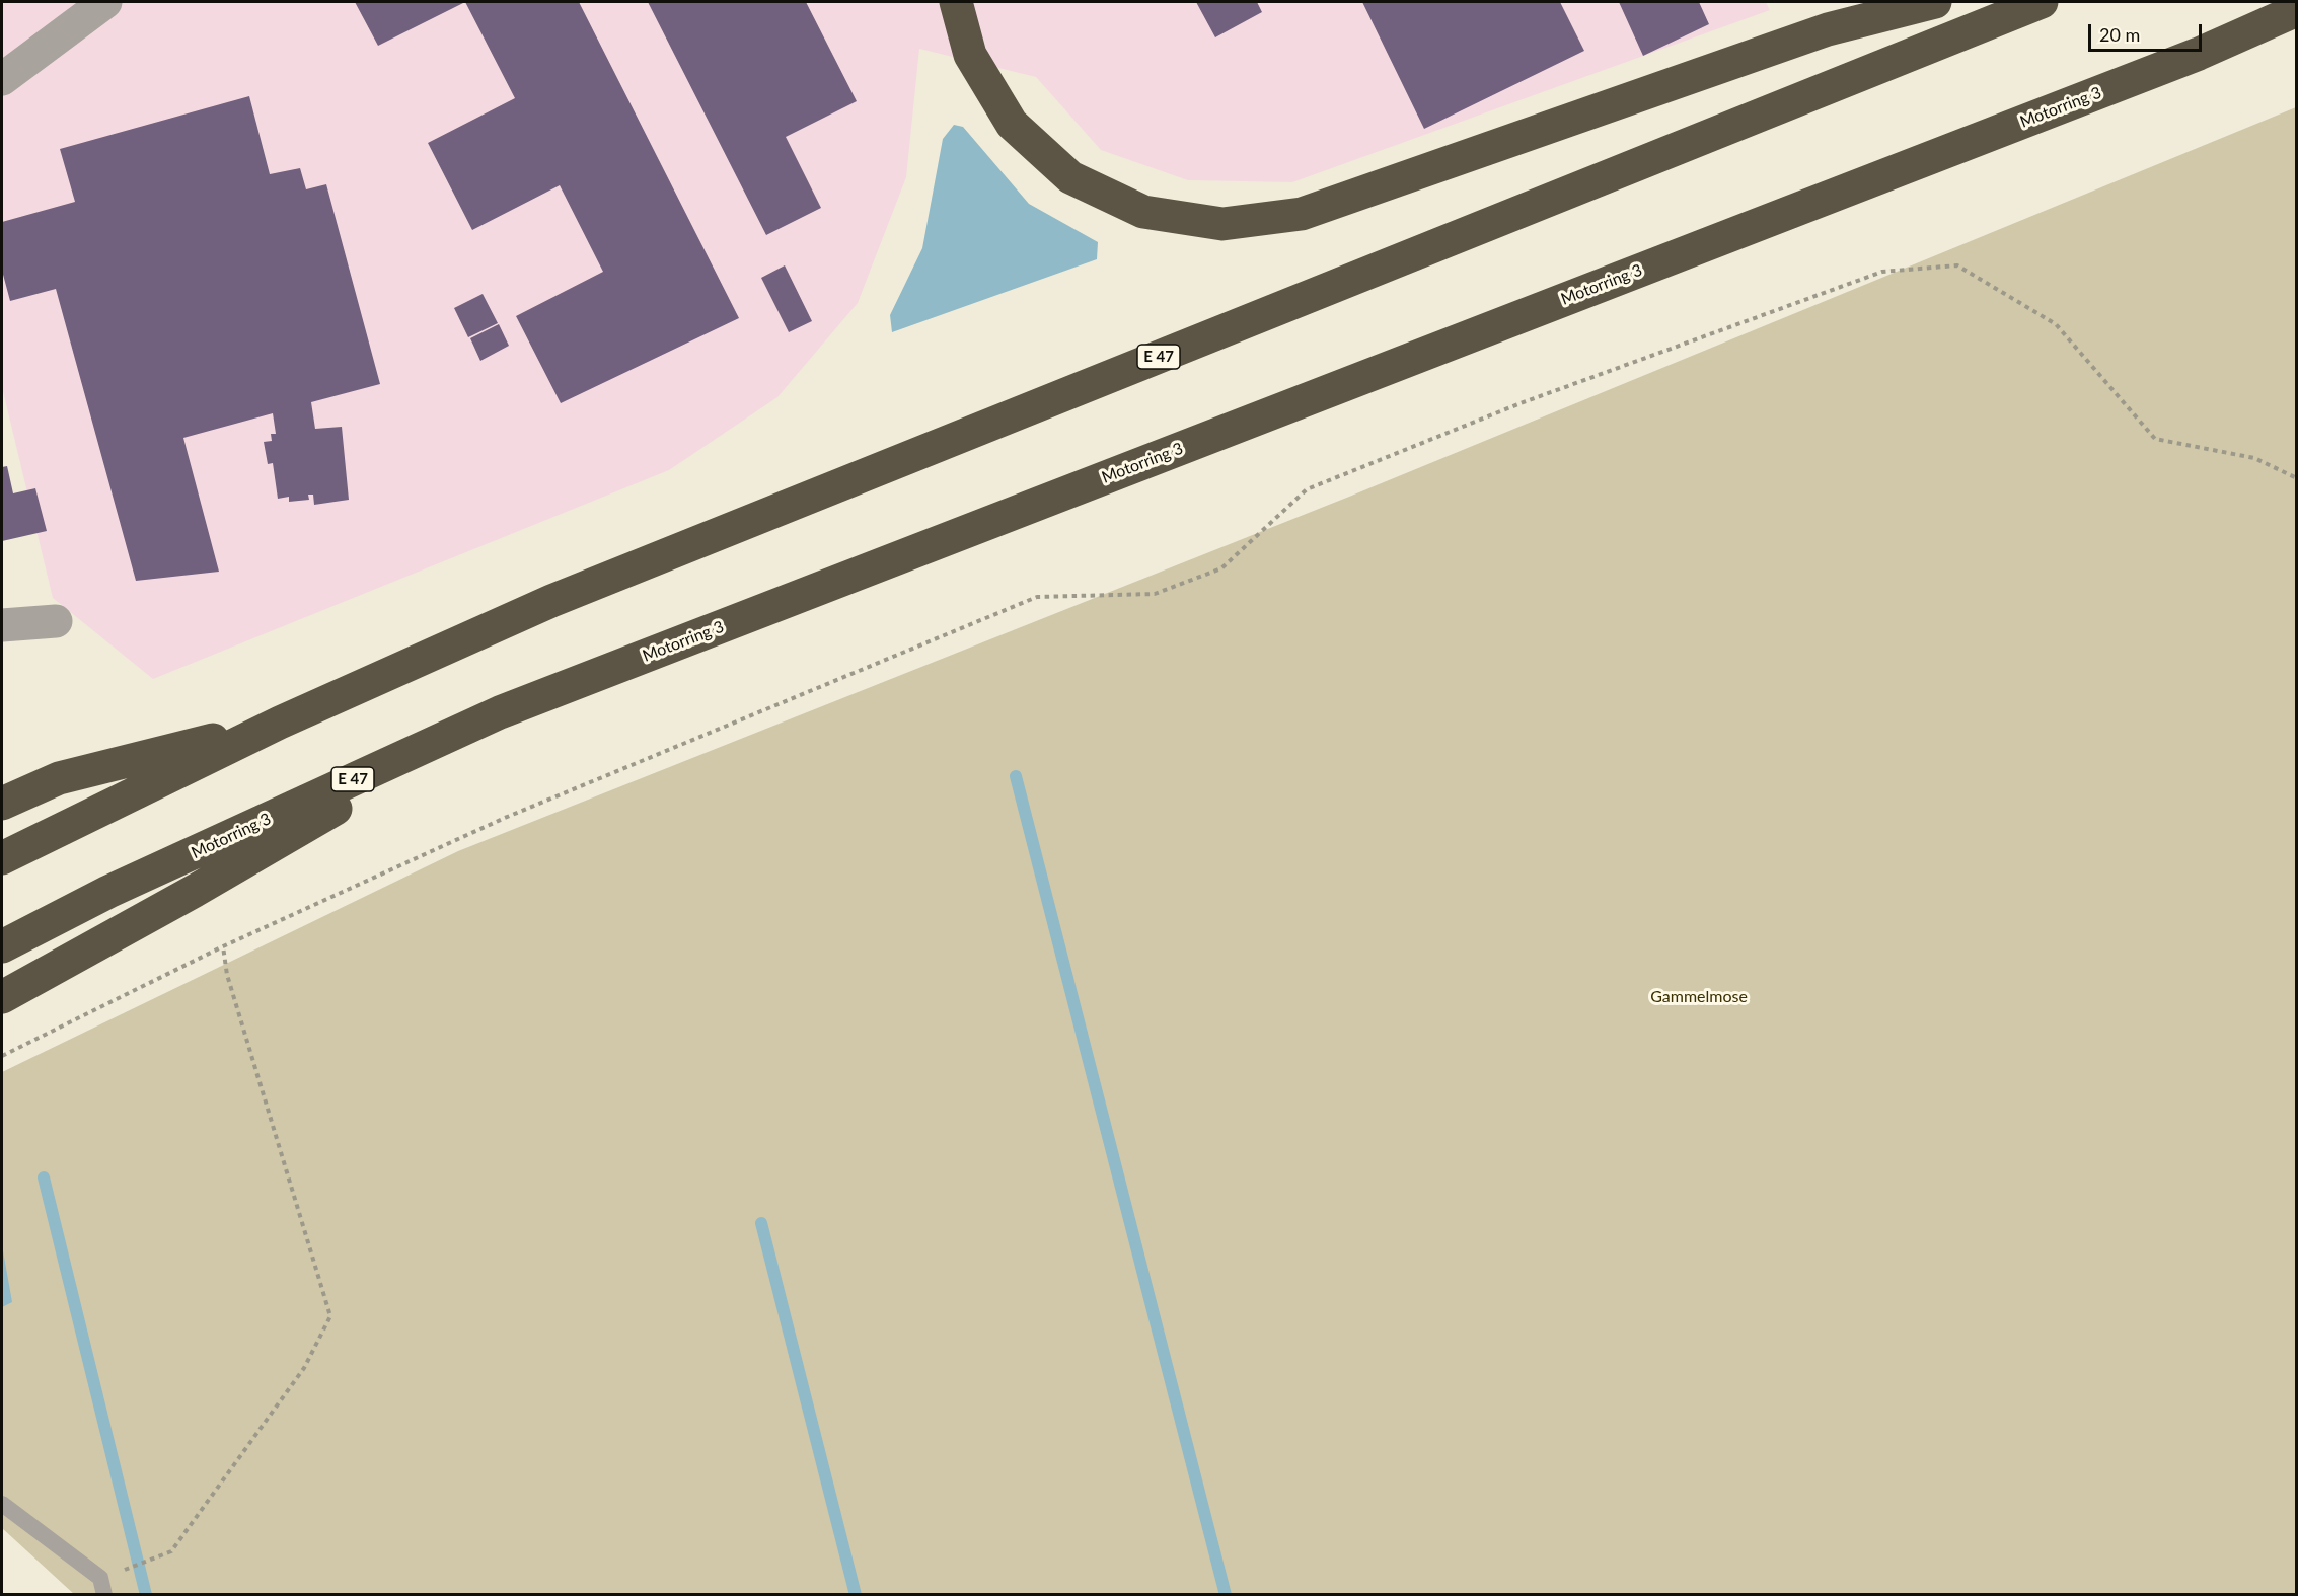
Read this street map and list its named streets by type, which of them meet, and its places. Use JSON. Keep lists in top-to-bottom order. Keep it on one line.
{"streets":{"highway":["Motorring 3","E 47"]},"parks":["Gammelmose"],"scale_bar":"20 m"}
